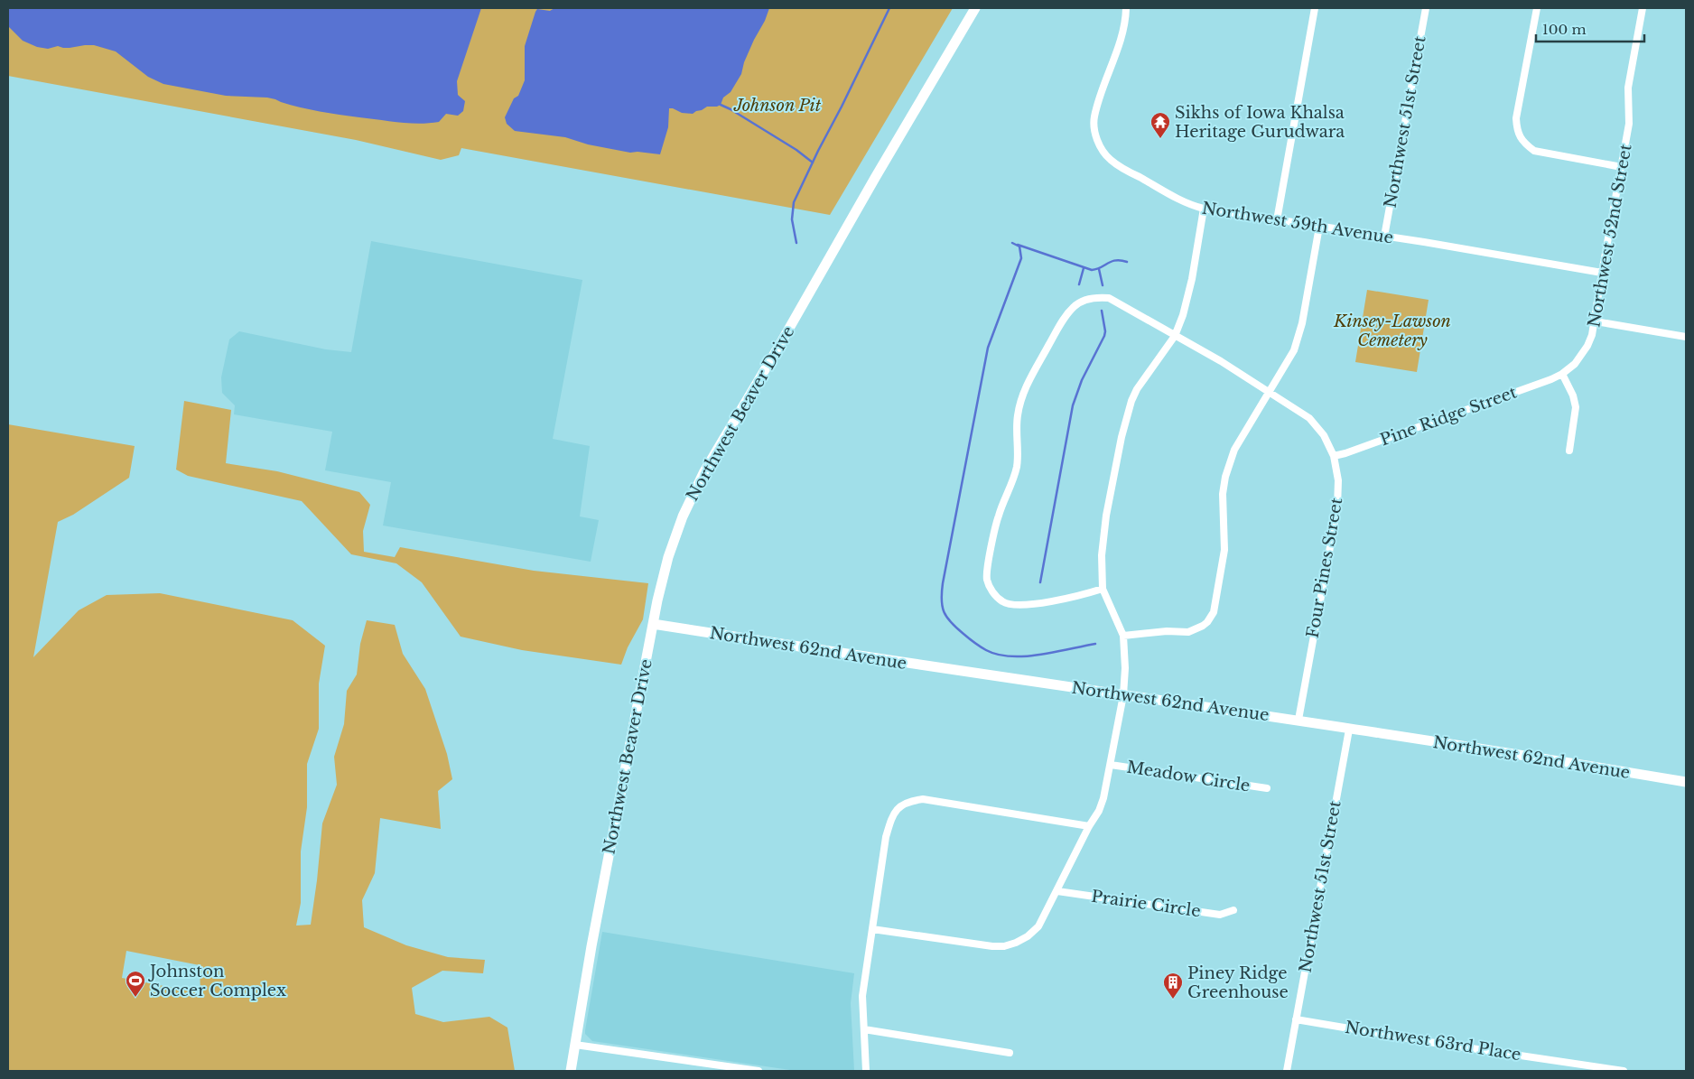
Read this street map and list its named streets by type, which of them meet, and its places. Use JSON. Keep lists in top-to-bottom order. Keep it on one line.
{"streets":{"main road":["Northwest Beaver Drive","Northwest 62nd Avenue"],"street":["Northwest 51st Street","Northwest 59th Avenue","Northwest 52nd Street","Pine Ridge Street","Four Pines Street","Meadow Circle","Prairie Circle","Northwest 63rd Place"]},"crossings":[["Northwest 51st Street","Northwest 59th Avenue"],["Northwest 51st Street","Northwest 62nd Avenue"],["Northwest 51st Street","Northwest 63rd Place"],["Northwest 59th Avenue","Northwest 52nd Street"],["Northwest 52nd Street","Pine Ridge Street"],["Northwest Beaver Drive","Northwest 62nd Avenue"],["Pine Ridge Street","Four Pines Street"],["Four Pines Street","Northwest 62nd Avenue"]],"parks":["Johnson Pit","Kinsey-Lawson Cemetery"],"places":{"temple":["Sikhs of Iowa Khalsa Heritage Gurudwara"],"sports":["Johnston Soccer Complex"],"building":["Piney Ridge Greenhouse"]},"scale_bar":"100 m"}
